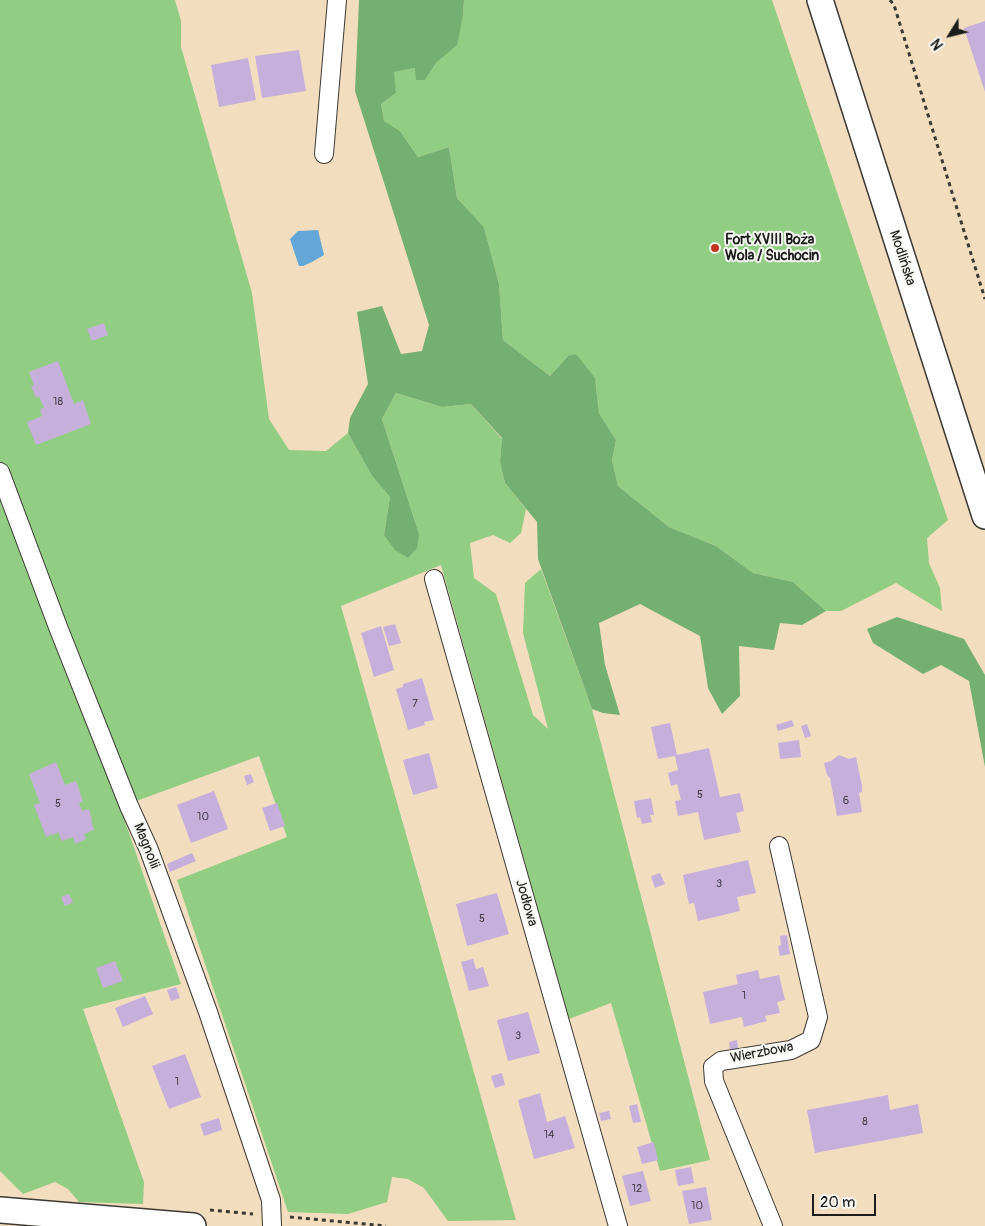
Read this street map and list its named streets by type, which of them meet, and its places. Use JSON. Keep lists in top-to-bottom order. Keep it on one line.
{"streets":{"main road":["Modlińska"],"street":["Magnolii","Jodłowa","Wierzbowa"]},"places":["Fort XVIII Boża Wola / Suchocin"],"house_numbers":["18","7","5","6","5","10","3","5","1","3","1","8","14","12","10"],"scale_bar":"20 m","north":"bottom left"}
